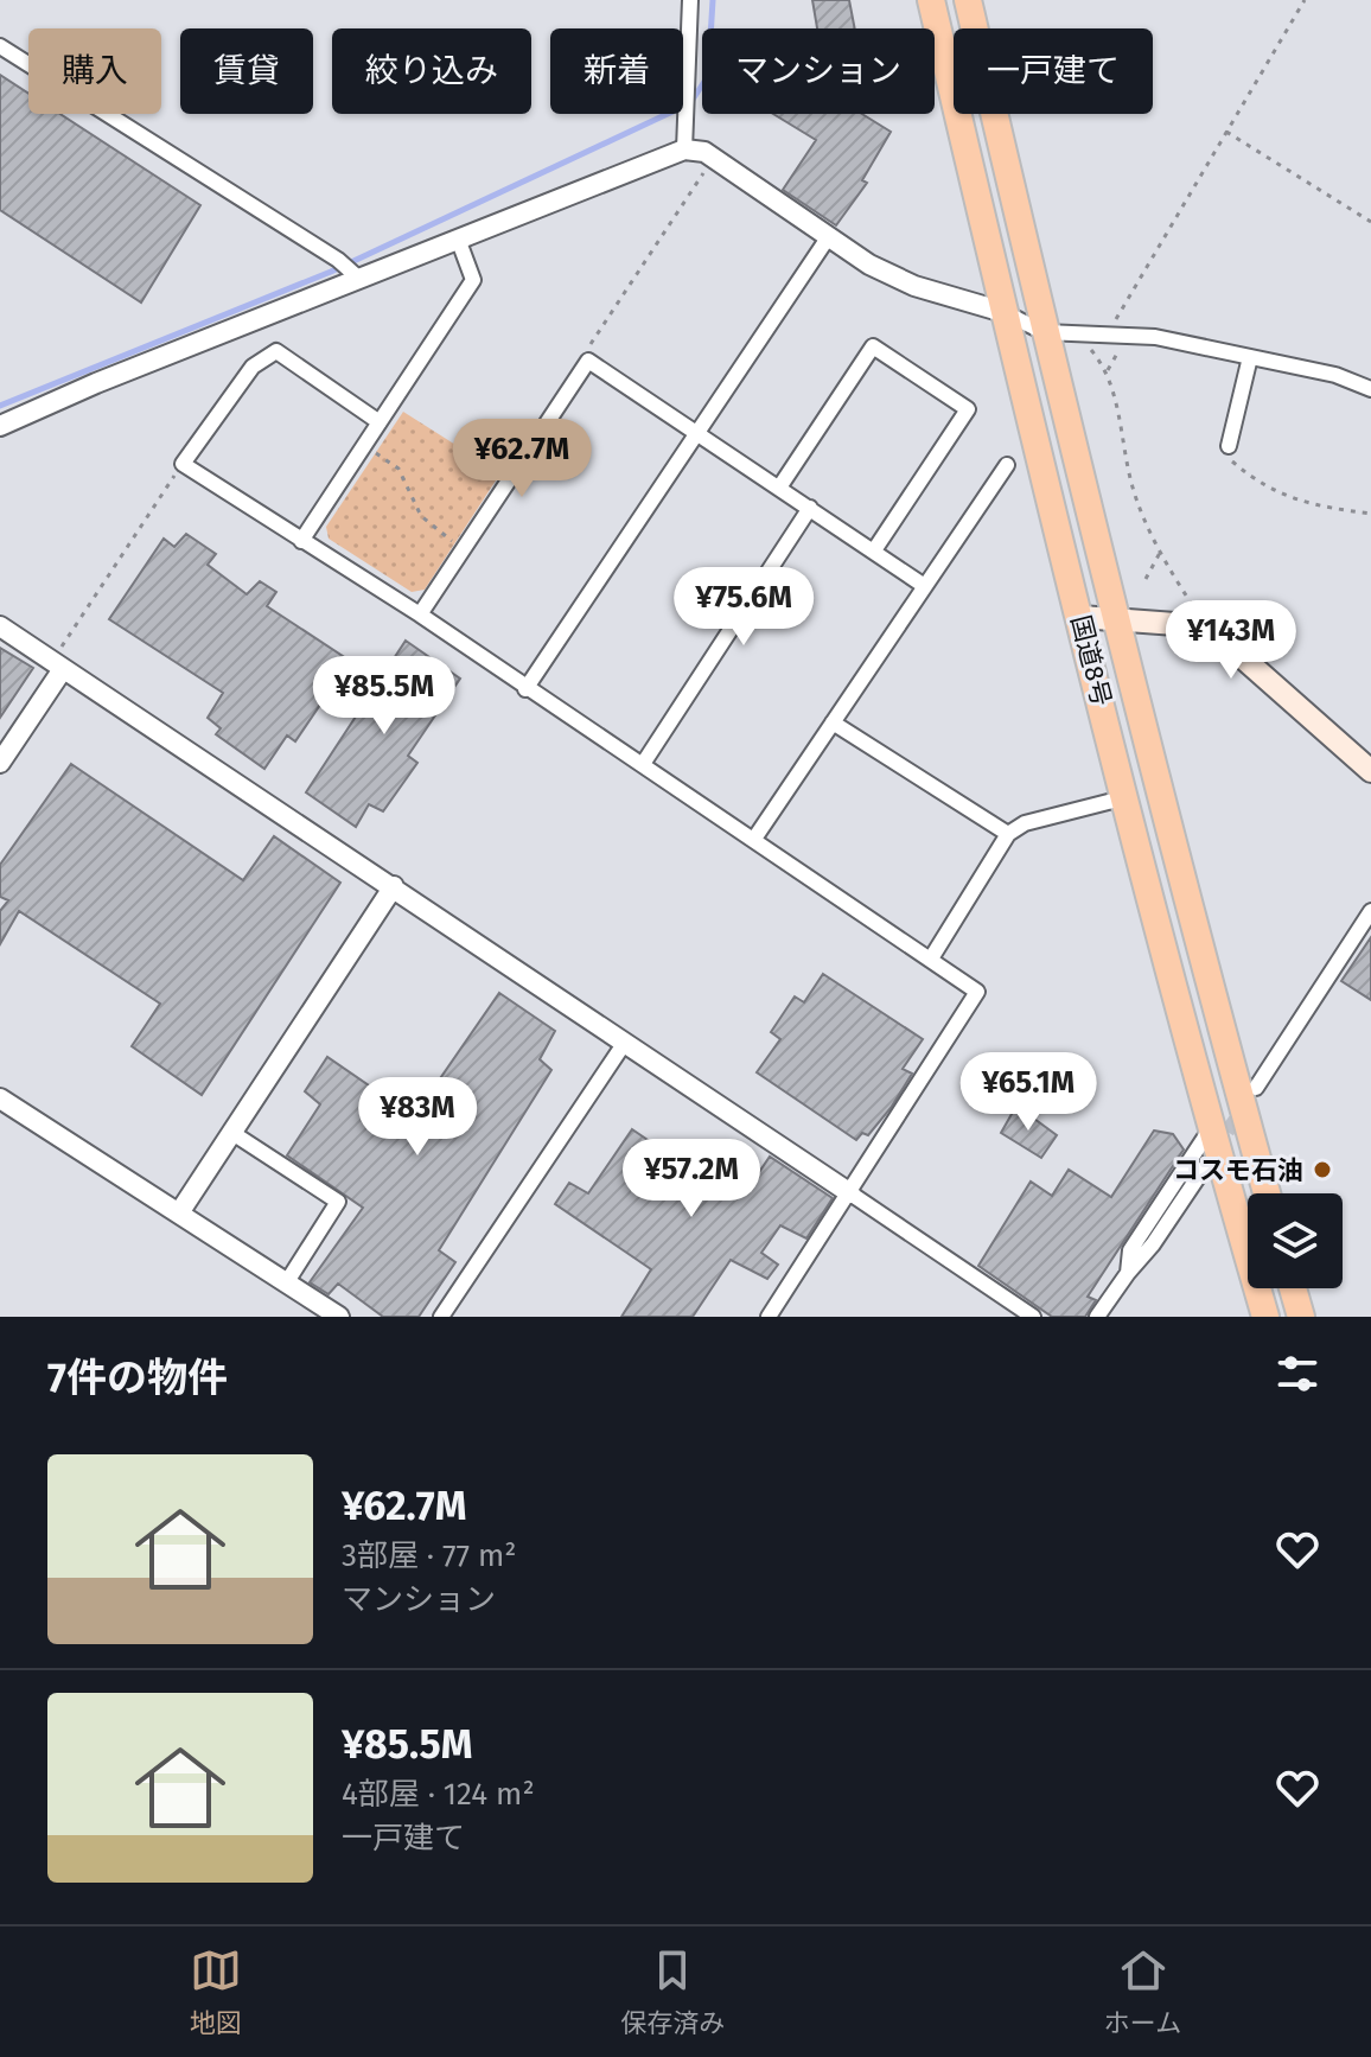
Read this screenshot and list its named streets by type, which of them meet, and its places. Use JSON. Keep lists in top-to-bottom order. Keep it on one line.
{"streets":{"highway":["国道8号"]},"places":["コスモ石油"],"page":{"chip":["購入","賃貸","絞り込み","新着","マンション","一戸建て"],"price":["¥62.7M","¥75.6M","¥143M","¥85.5M","¥65.1M","¥83M","¥57.2M"],"heading":"7件の物件","list":[{"name":"¥62.7M","note":"3部屋 · 77 m² · マンション"},{"name":"¥85.5M","note":"4部屋 · 124 m² · 一戸建て"}],"tabs":["地図","保存済み","ホーム"]}}
